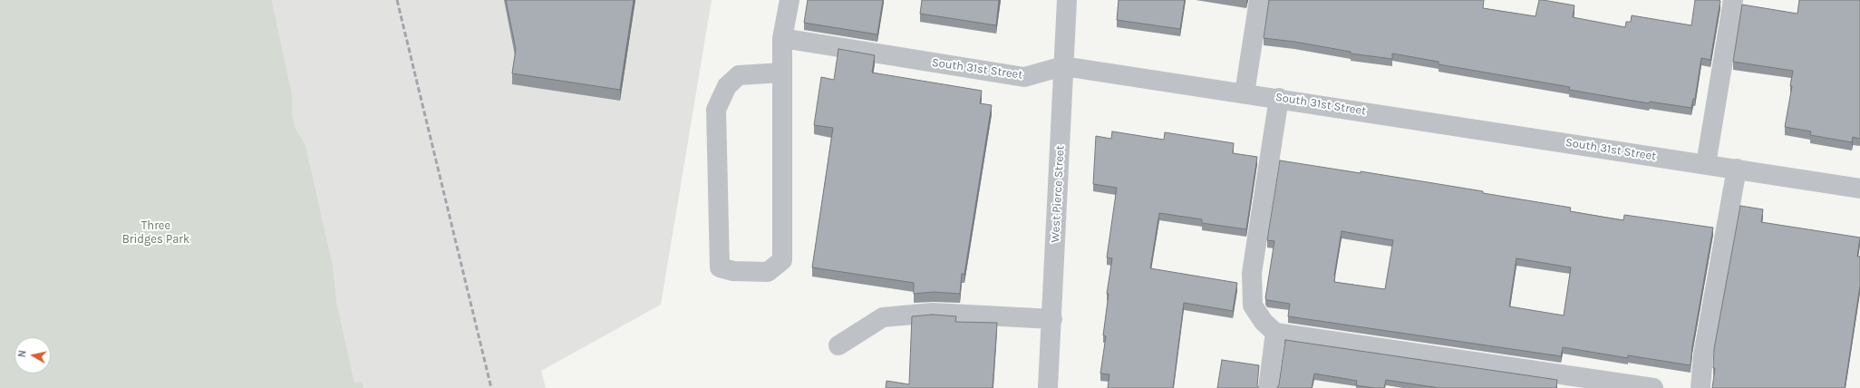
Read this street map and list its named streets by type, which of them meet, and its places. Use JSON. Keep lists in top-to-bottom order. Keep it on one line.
{"streets":{"street":["South 31st Street","West Pierce Street"]},"crossings":[["South 31st Street","West Pierce Street"]],"parks":["Three Bridges Park"],"north":"left"}
